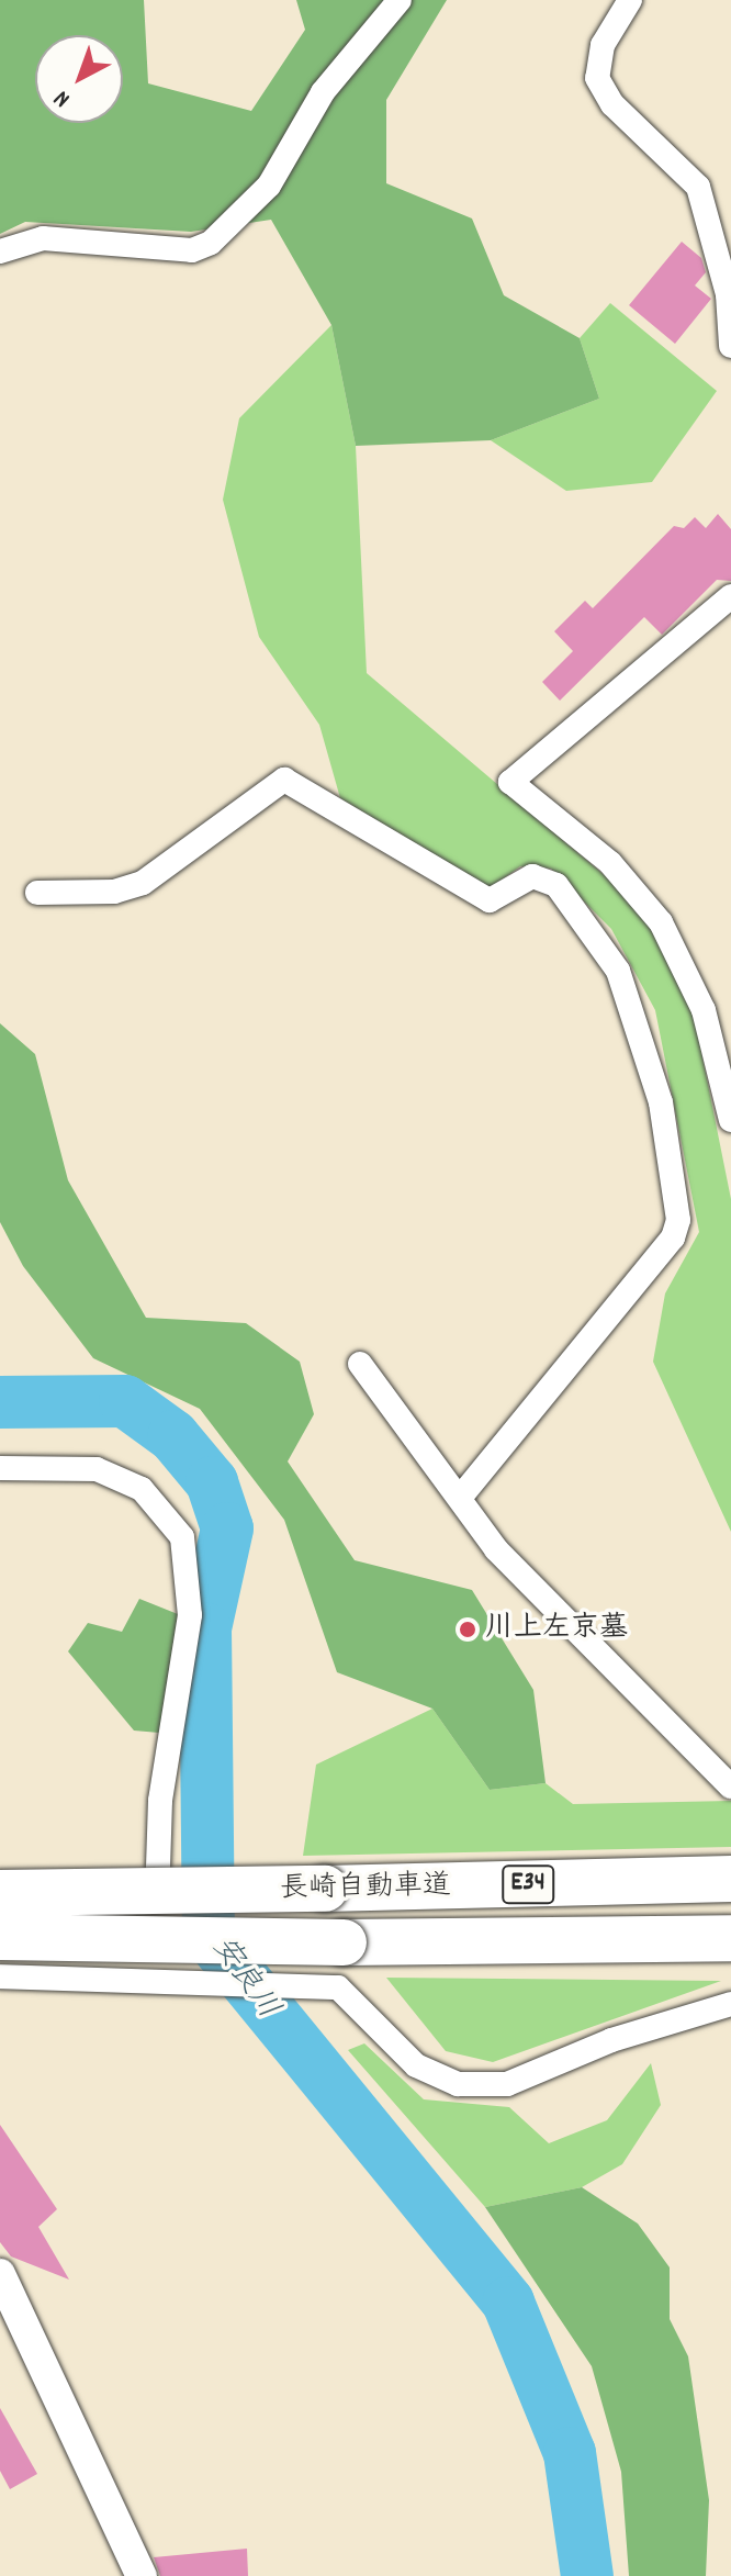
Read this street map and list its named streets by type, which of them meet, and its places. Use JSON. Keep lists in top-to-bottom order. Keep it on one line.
{"streets":{"highway":["E34","長崎自動車道"]},"water":["安良川"],"places":["川上左京墓"],"north":"bottom left"}
